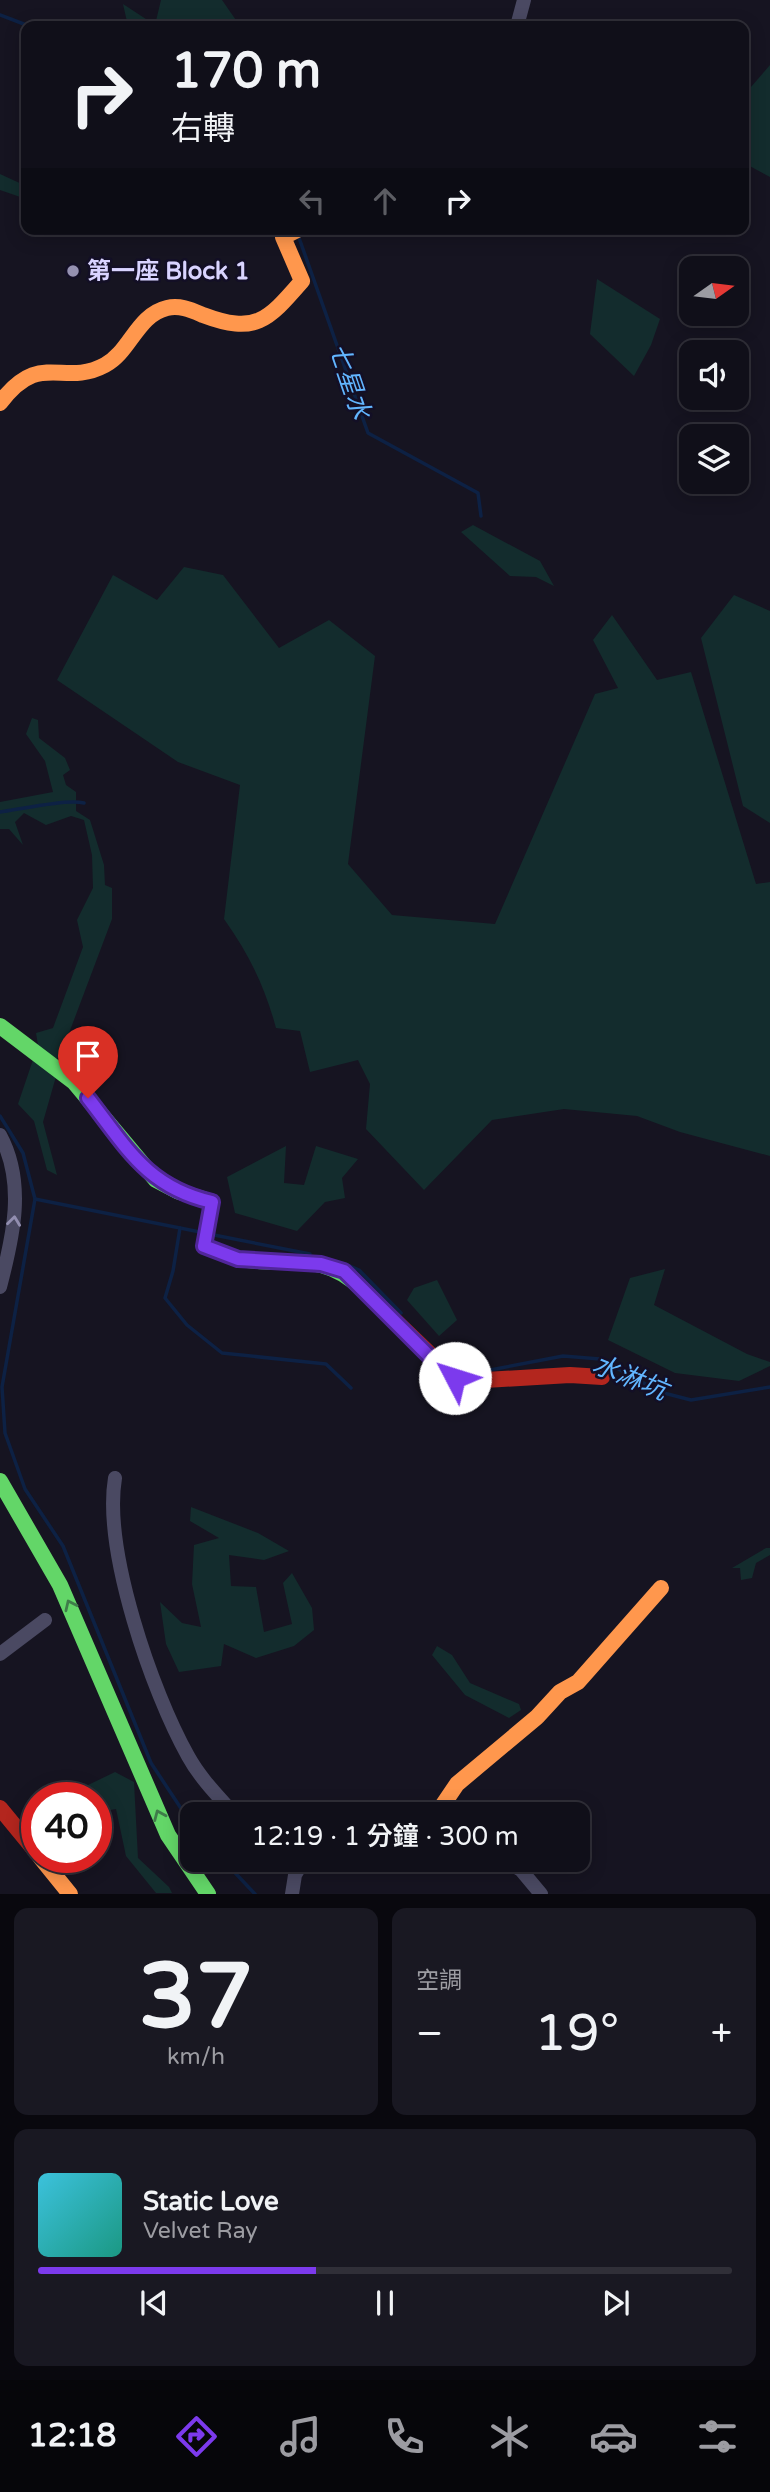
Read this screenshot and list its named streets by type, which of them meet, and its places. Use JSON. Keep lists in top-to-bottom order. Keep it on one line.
{"water":["七星水","水淋坑"],"places":["第一座 Block 1"],"north":"right","page":{"turn":["170 m","右轉"],"limit":"40","trip":"12:19 · 1 分鐘 · 300 m","tile":[["37","km/h"],"空調"],"heat":["−","19°","+"],"song":["Static Love","Velvet Ray"],"tabs":"12:18"}}
